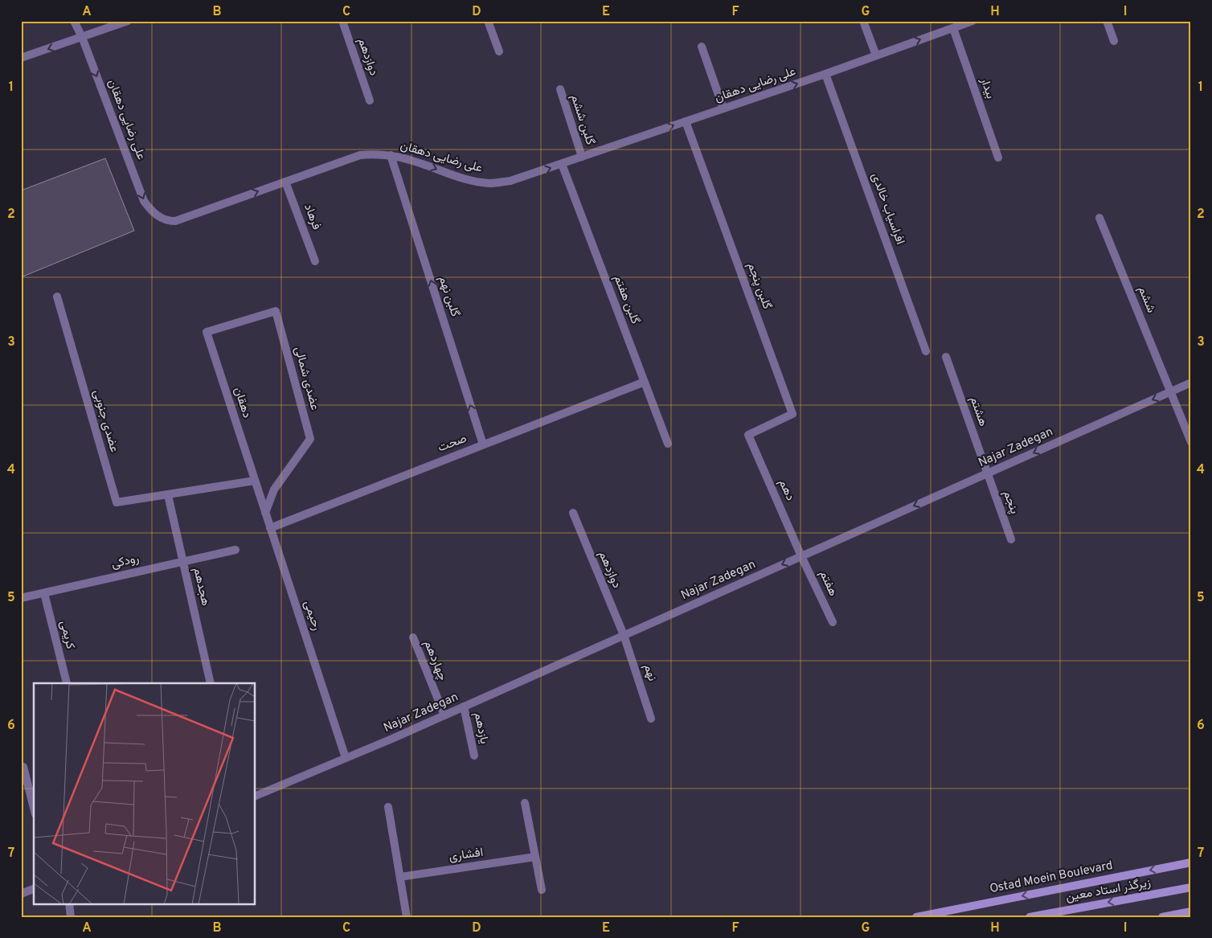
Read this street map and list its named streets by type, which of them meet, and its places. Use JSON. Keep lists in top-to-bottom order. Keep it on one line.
{"streets":{"main road":["Ostad Moein Boulevard","زیرگذر استاد معین"],"street":["دوازدهم","علی رضایی دهقان","بیدار","گلبن ششم","افراسیاب خالدی","فرهاد","گلبن پنجم","گلبن نهم","گلبن هفتم","ششم","عضدی شمالی","دهقان","هشتم","عضدی جنوبی","صحت","Najar Zadegan","دهم","پنجم","رودکی","هفتم","هجدهم","رحیمی","کریمی","چهاردهم","نهم","یازدهم","افشاری"]},"crossings":[["دوازدهم","Najar Zadegan"],["دوازدهم","نهم"],["علی رضایی دهقان","بیدار"],["علی رضایی دهقان","گلبن ششم"],["علی رضایی دهقان","افراسیاب خالدی"],["علی رضایی دهقان","فرهاد"],["علی رضایی دهقان","گلبن پنجم"],["علی رضایی دهقان","گلبن نهم"],["علی رضایی دهقان","گلبن هفتم"],["گلبن پنجم","دهم"],["گلبن نهم","صحت"],["گلبن هفتم","صحت"],["ششم","Najar Zadegan"],["عضدی شمالی","دهقان"],["عضدی شمالی","رحیمی"],["دهقان","رحیمی"],["هشتم","Najar Zadegan"],["هشتم","پنجم"],["عضدی جنوبی","هجدهم"],["صحت","رحیمی"],["Najar Zadegan","دهم"],["Najar Zadegan","پنجم"],["Najar Zadegan","هفتم"],["Najar Zadegan","رحیمی"],["Najar Zadegan","چهاردهم"],["Najar Zadegan","نهم"],["Najar Zadegan","یازدهم"],["دهم","هفتم"],["رودکی","هجدهم"],["رودکی","کریمی"]],"one_way":["علی رضایی دهقان","گلبن نهم","Najar Zadegan","Ostad Moein Boulevard","زیرگذر استاد معین"],"grid":{"columns":["A","B","C","D","E","F","G","H","I"],"rows":["1","2","3","4","5","6","7"]}}
